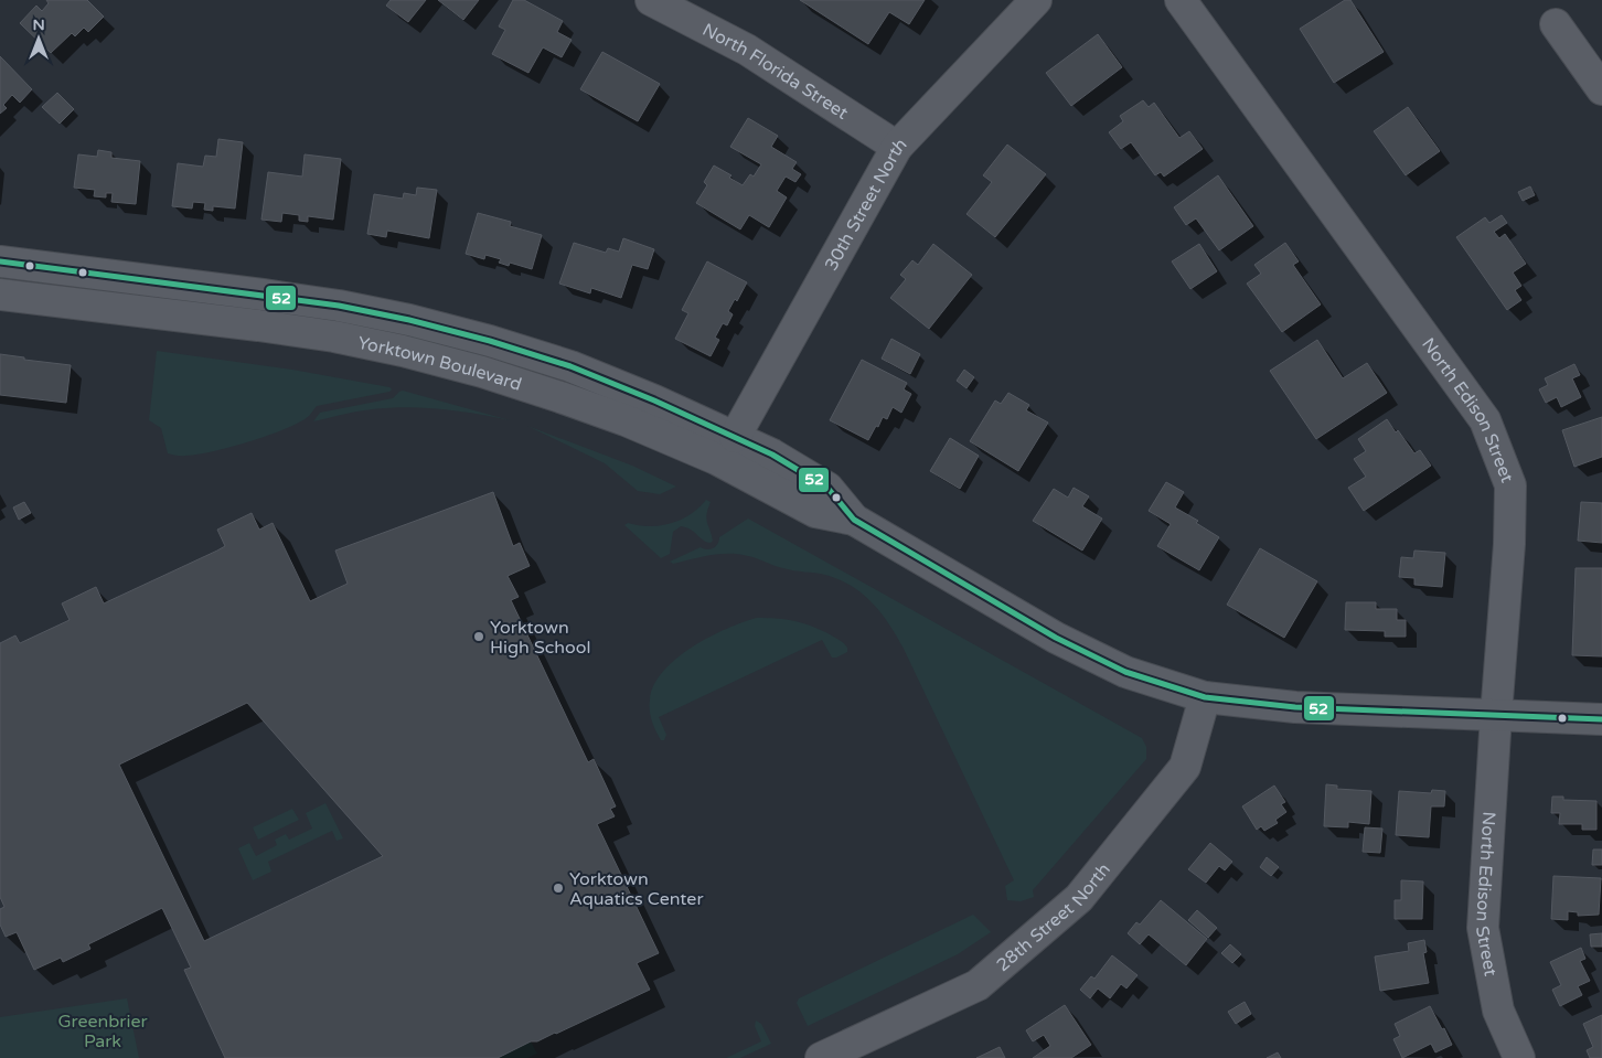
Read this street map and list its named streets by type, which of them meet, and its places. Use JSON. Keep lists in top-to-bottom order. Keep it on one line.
{"streets":{"street":["North Florida Street","30th Street North","Yorktown Boulevard","North Edison Street","28th Street North"]},"crossings":[["North Florida Street","30th Street North"],["30th Street North","Yorktown Boulevard"],["Yorktown Boulevard","North Edison Street"],["Yorktown Boulevard","28th Street North"]],"parks":["Greenbrier Park"],"places":["Yorktown High School","Yorktown Aquatics Center"],"lines":["transit line 52"],"north":"top"}
